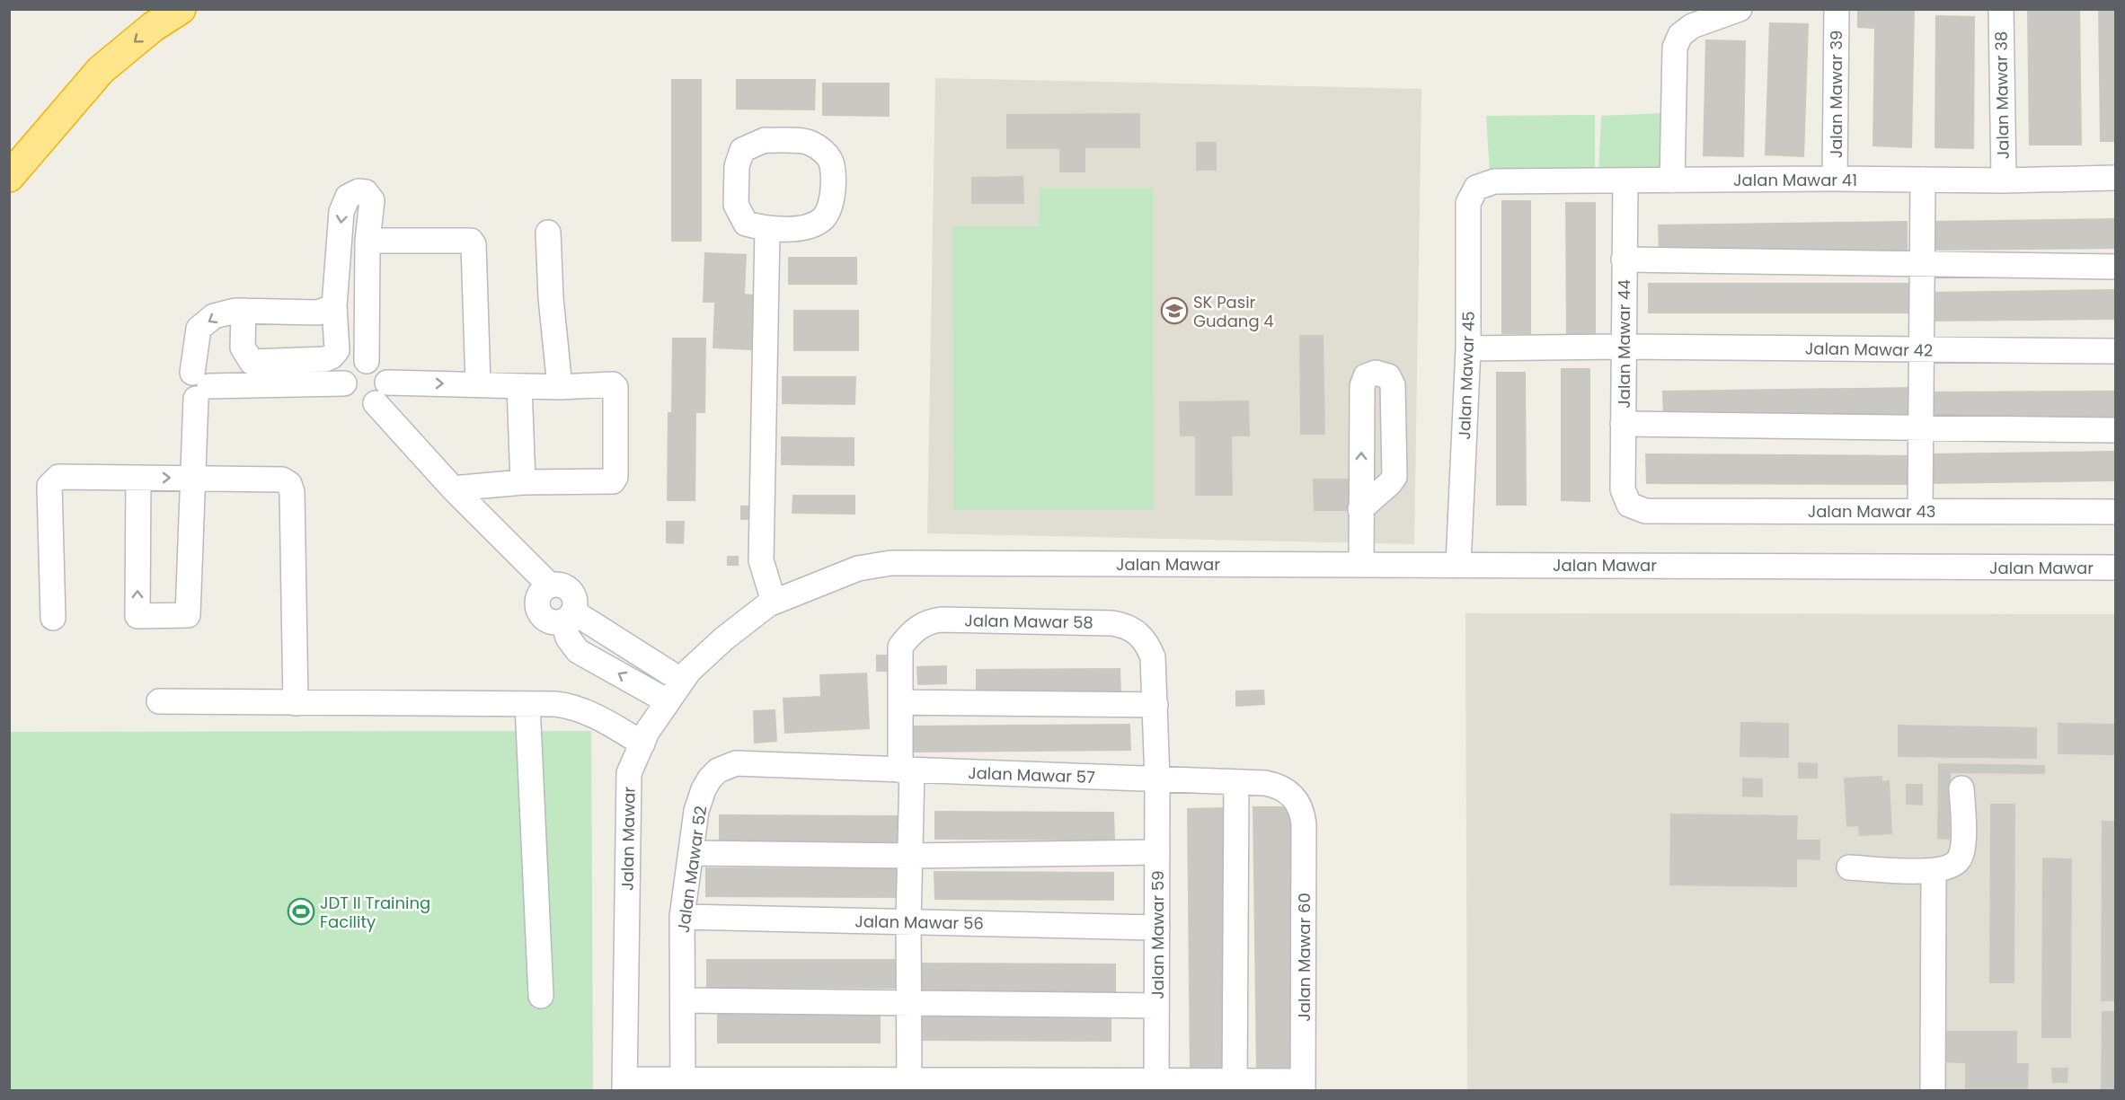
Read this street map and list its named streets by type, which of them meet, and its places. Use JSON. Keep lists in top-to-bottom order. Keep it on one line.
{"streets":{"street":["Jalan Mawar 39","Jalan Mawar 38","Jalan Mawar 41","Jalan Mawar 44","Jalan Mawar 42","Jalan Mawar 45","Jalan Mawar 43","Jalan Mawar","Jalan Mawar 58","Jalan Mawar 57","Jalan Mawar 52","Jalan Mawar 56","Jalan Mawar 59","Jalan Mawar 60"]},"crossings":[["Jalan Mawar 39","Jalan Mawar 41"],["Jalan Mawar 38","Jalan Mawar 41"],["Jalan Mawar 41","Jalan Mawar 44"],["Jalan Mawar 41","Jalan Mawar 45"],["Jalan Mawar 44","Jalan Mawar 42"],["Jalan Mawar 44","Jalan Mawar 43"],["Jalan Mawar 42","Jalan Mawar 45"],["Jalan Mawar 45","Jalan Mawar"],["Jalan Mawar 58","Jalan Mawar 57"],["Jalan Mawar 58","Jalan Mawar 56"],["Jalan Mawar 58","Jalan Mawar 59"],["Jalan Mawar 57","Jalan Mawar 52"],["Jalan Mawar 57","Jalan Mawar 59"],["Jalan Mawar 57","Jalan Mawar 60"],["Jalan Mawar 52","Jalan Mawar 56"],["Jalan Mawar 56","Jalan Mawar 59"]],"places":{"school or university":["SK Pasir Gudang 4"],"sports":["JDT II Training Facility"]}}
